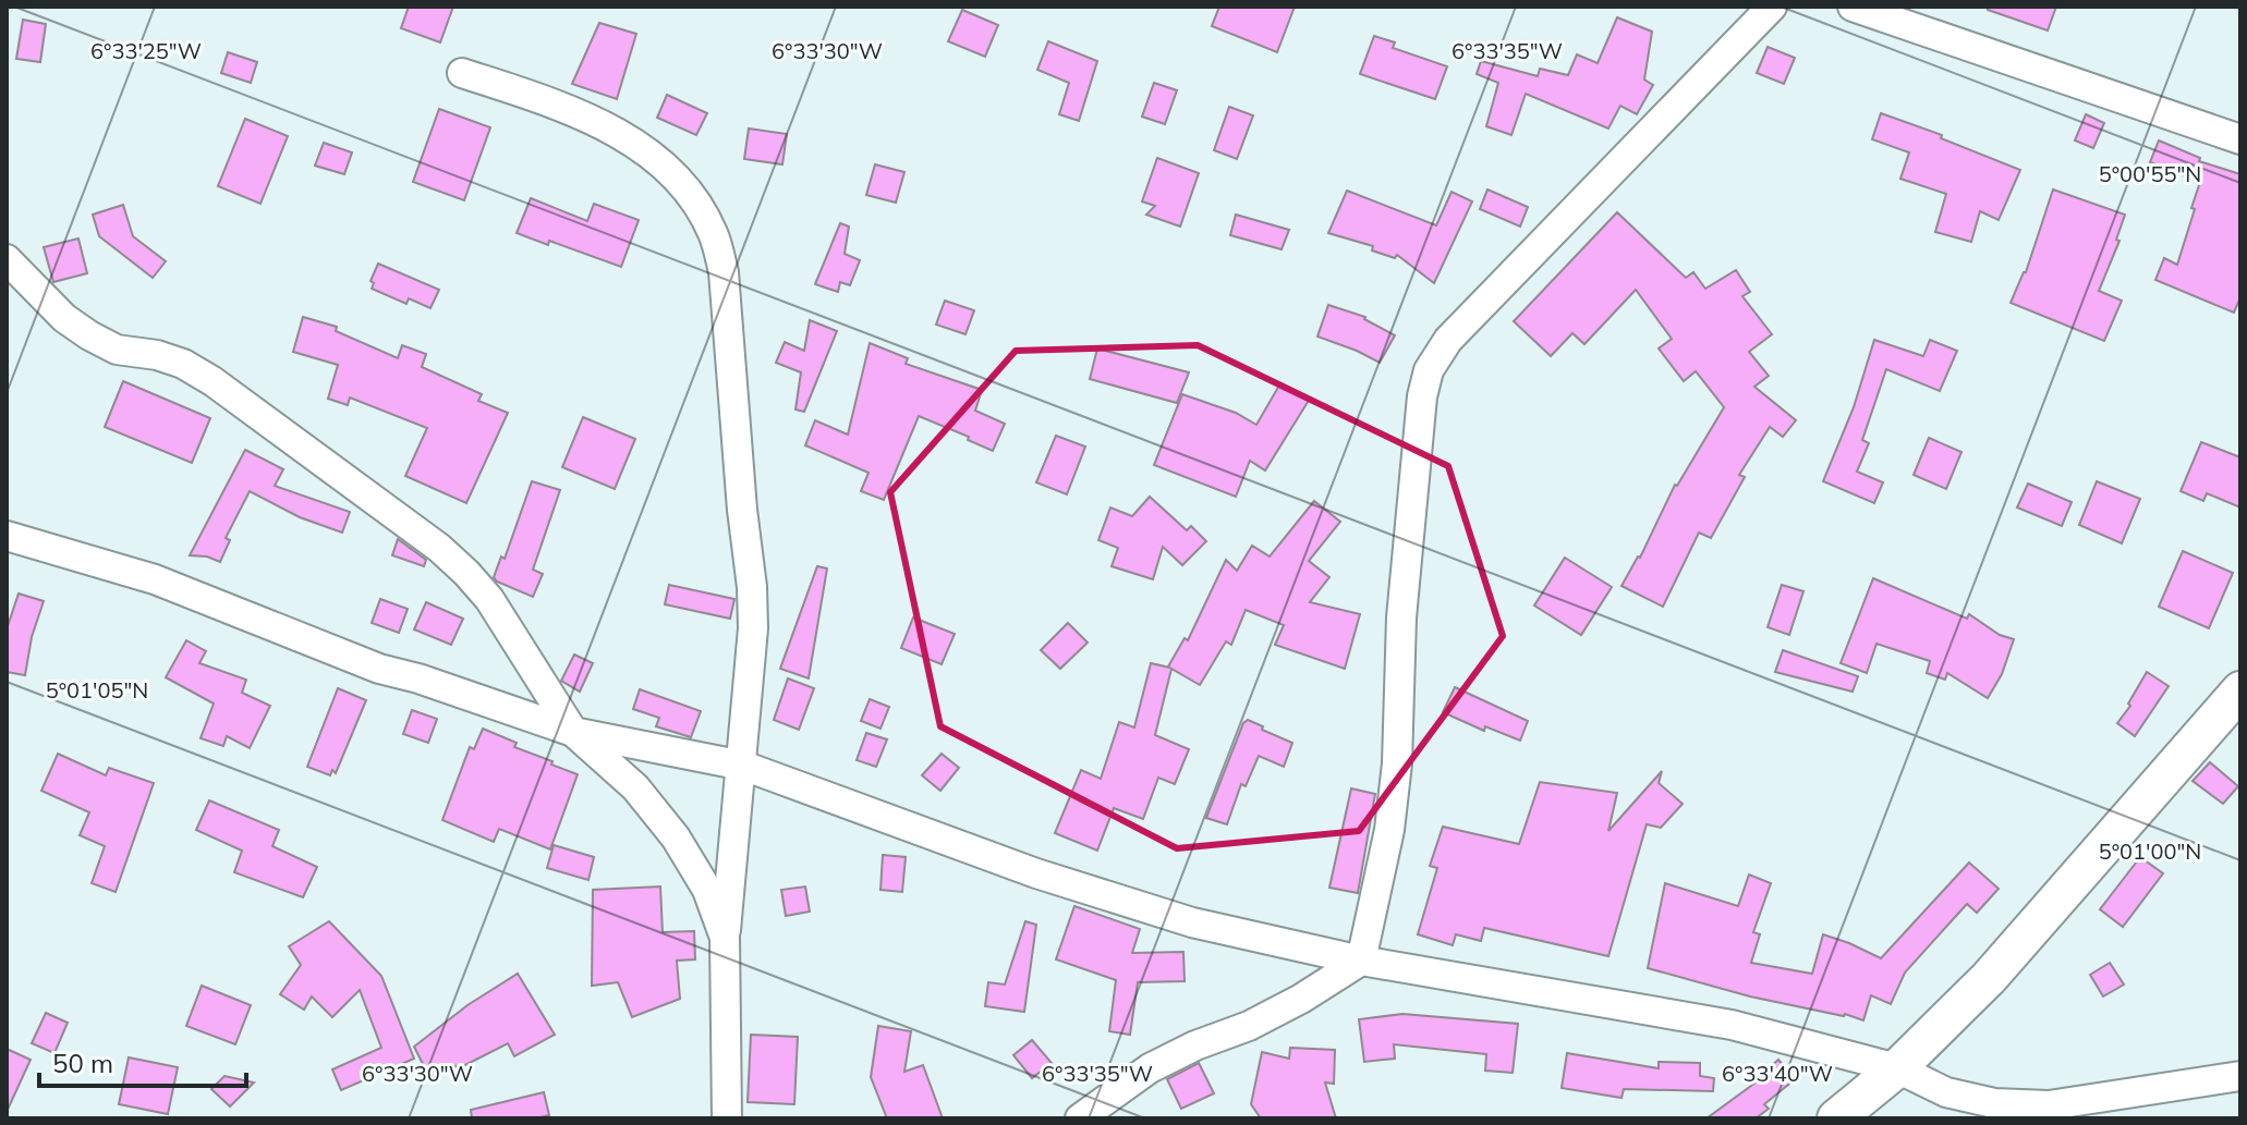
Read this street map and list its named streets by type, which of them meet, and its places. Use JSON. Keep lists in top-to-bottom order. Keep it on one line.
{"scale_bar":"50 m","coordinates":["6°33'30\"W","6°33'35\"W","6°33'25\"W","5°00'55\"N","5°01'05\"N","5°01'00\"N","6°33'40\"W"]}
